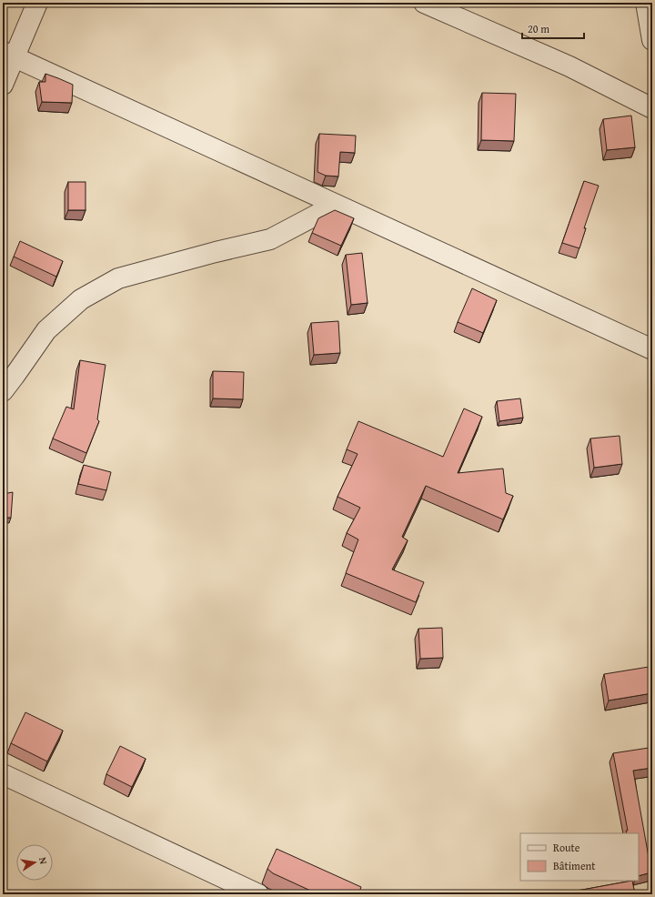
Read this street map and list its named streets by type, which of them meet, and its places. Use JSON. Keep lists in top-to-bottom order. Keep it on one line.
{"legend":["Route","Bâtiment"],"scale_bar":"20 m","north":"right"}
